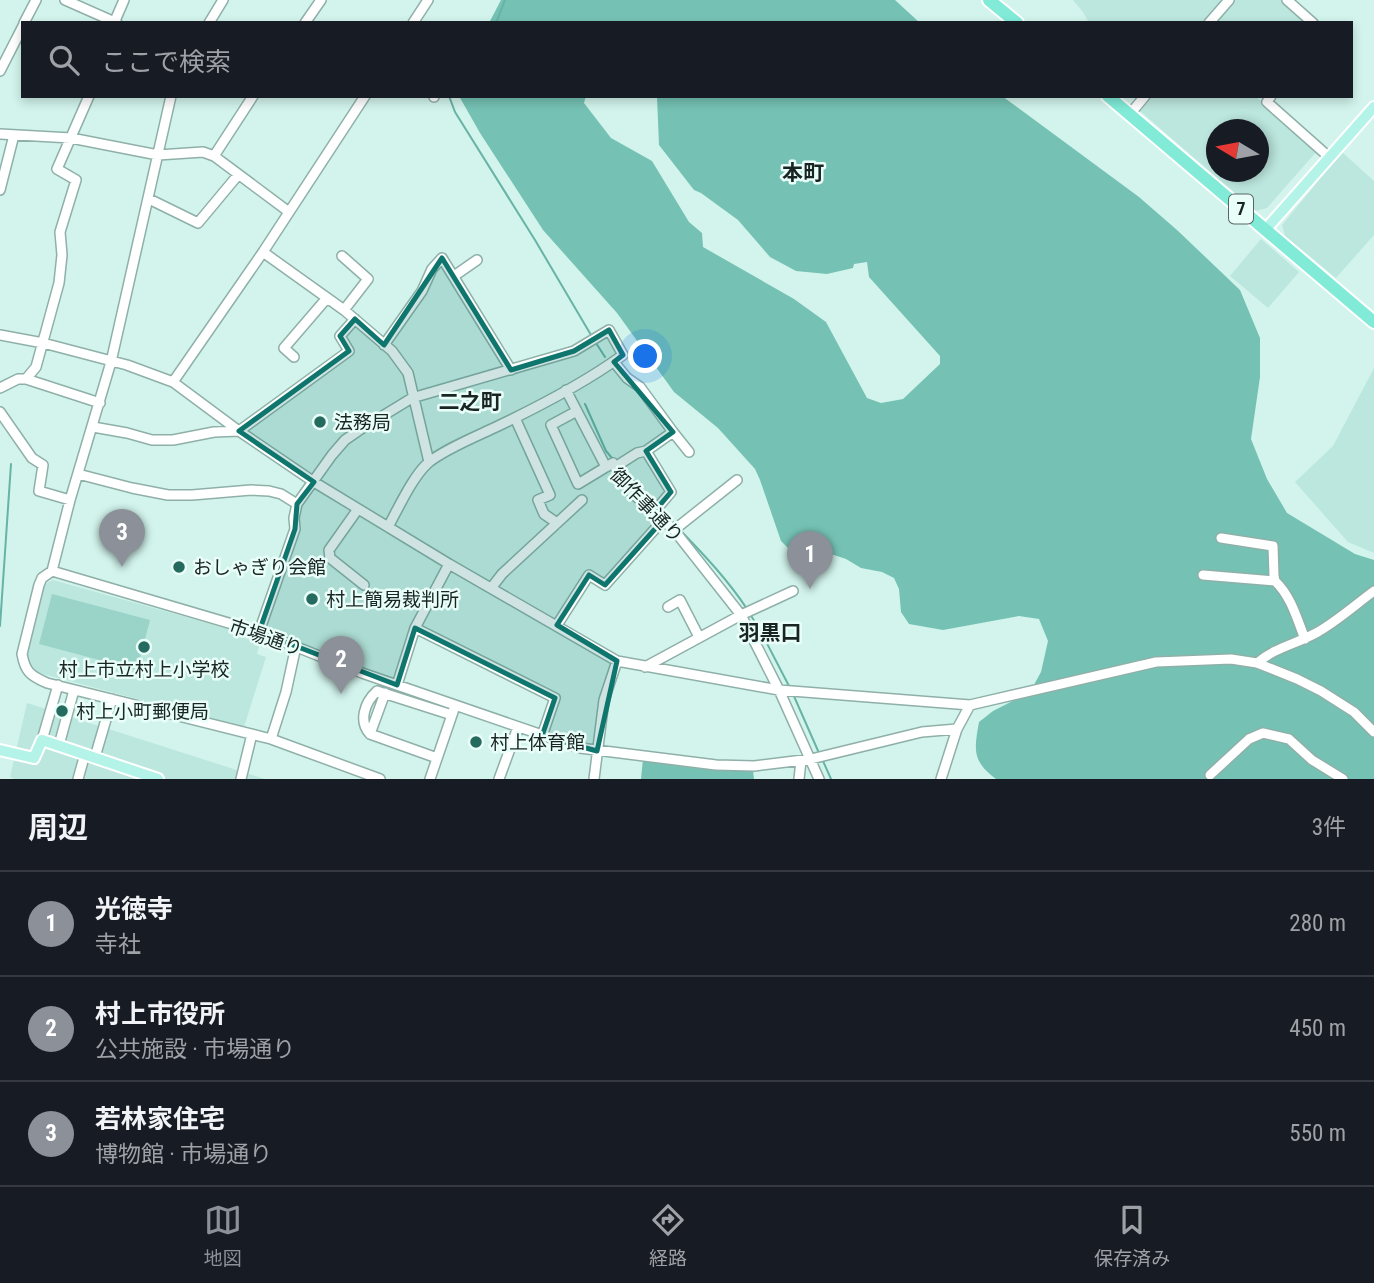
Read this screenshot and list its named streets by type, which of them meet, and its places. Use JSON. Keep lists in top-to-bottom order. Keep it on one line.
{"streets":{"highway":["7"],"street":["御作事通り","市場通り"]},"crossings":[["御作事通り","市場通り"]],"districts":["本町","二之町","羽黒口"],"places":["法務局","おしゃぎり会館","村上簡易裁判所","村上市立村上小学校","村上小町郵便局","村上体育館"],"north":"left","page":{"search":"ここで検索","pins":["3","1","2"],"heading":["周辺","3件"],"list":[{"mark":"1","name":"光徳寺","note":"寺社","value":"280 m"},{"mark":"2","name":"村上市役所","note":"公共施設 · 市場通り","value":"450 m"},{"mark":"3","name":"若林家住宅","note":"博物館 · 市場通り","value":"550 m"}],"nav":["地図","経路","保存済み"]}}
